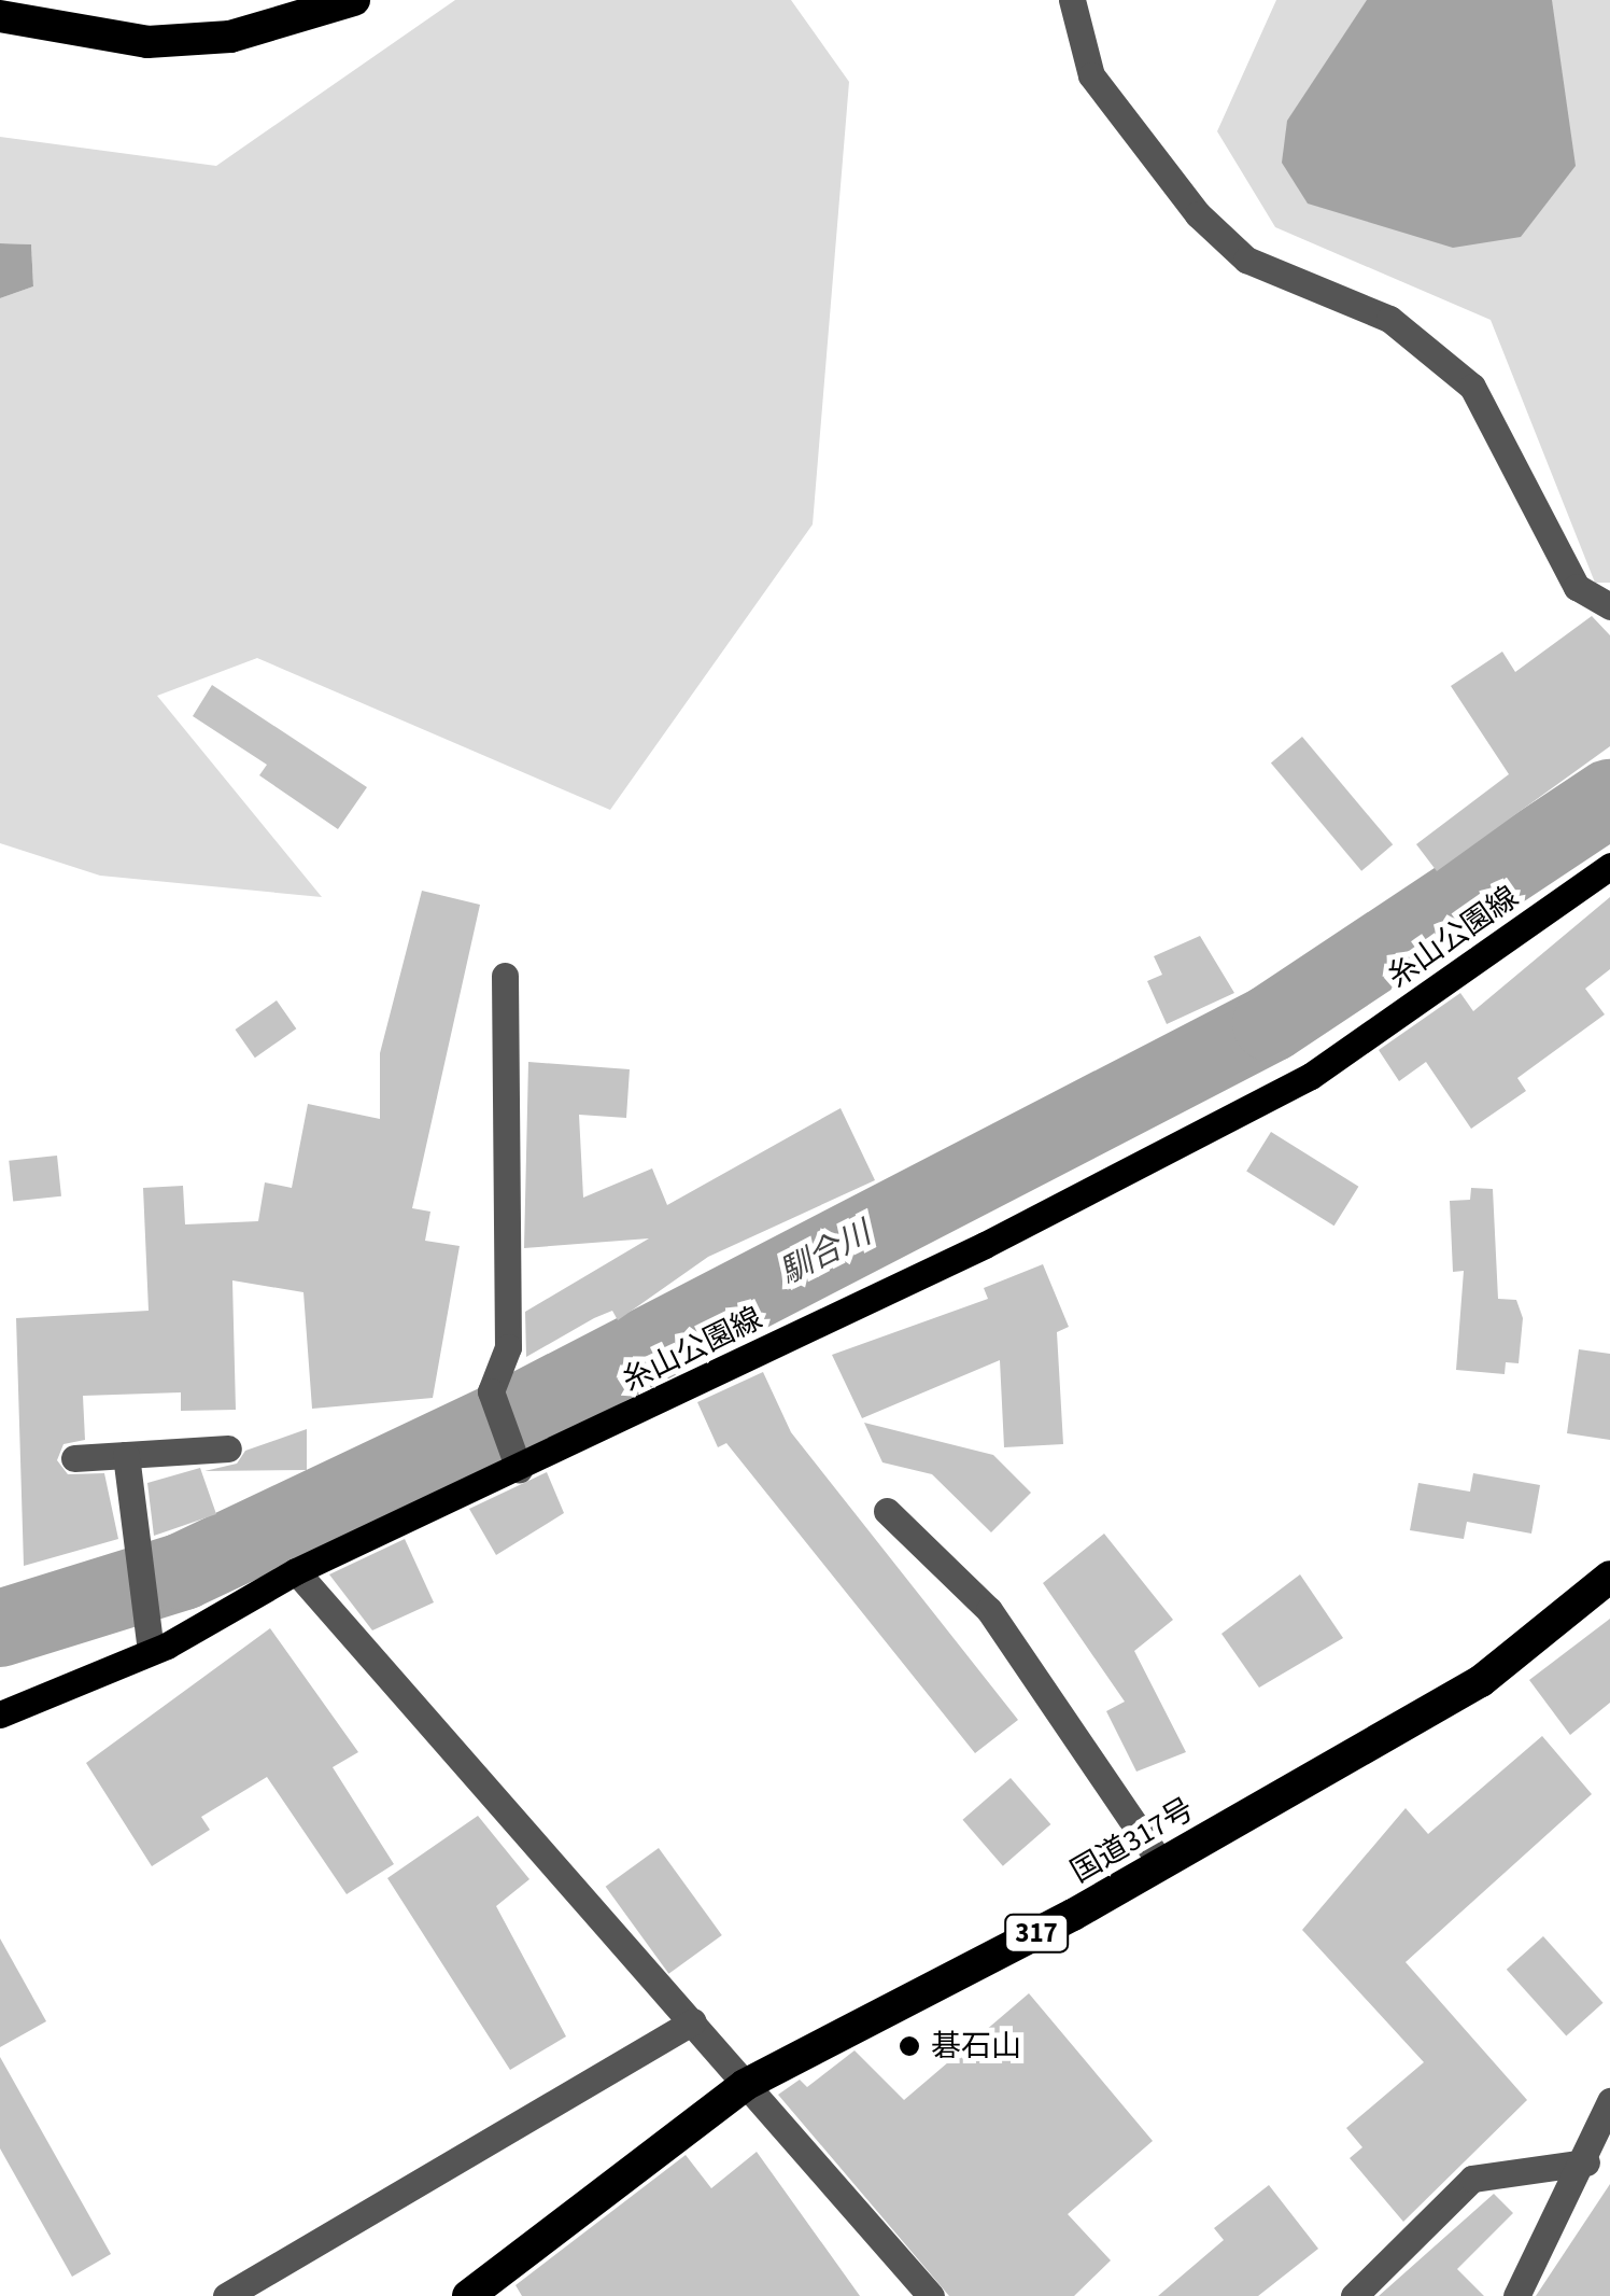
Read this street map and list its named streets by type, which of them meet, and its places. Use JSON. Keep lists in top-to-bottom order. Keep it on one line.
{"streets":{"highway":["国道317号","317"],"main road":["糸山公園線"]},"water":["馴合川"],"places":["碁石山"]}
